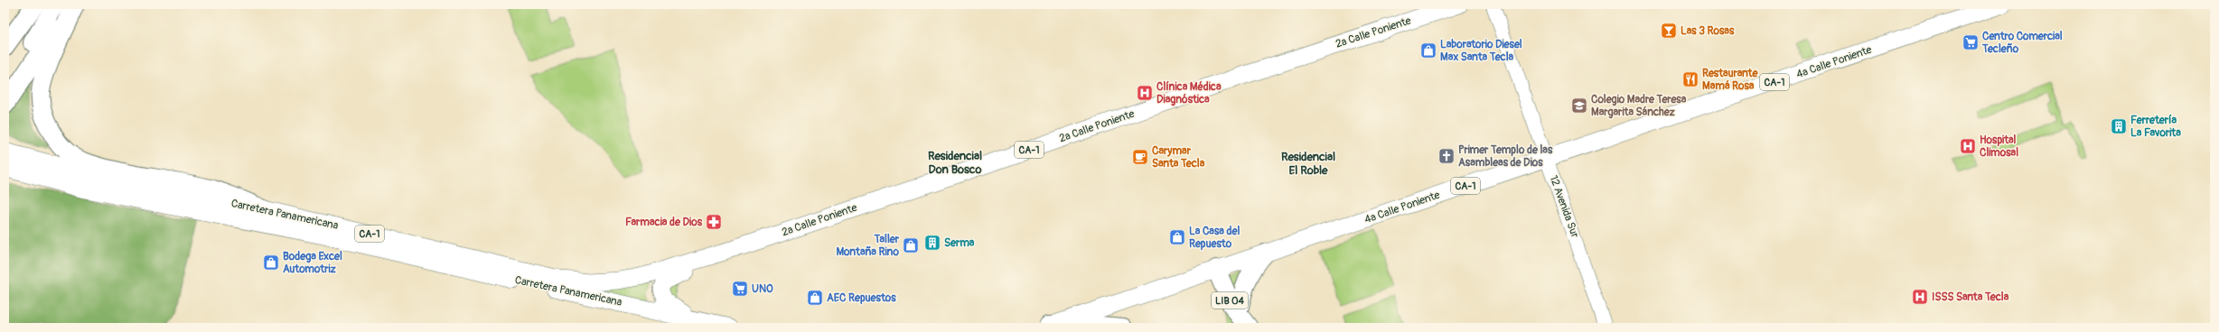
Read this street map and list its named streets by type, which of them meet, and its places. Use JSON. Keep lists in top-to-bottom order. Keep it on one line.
{"streets":{"highway":["LIB 04"],"main road":["2a Calle Poniente","4a Calle Poniente","CA-1","Carretera Panamericana"],"street":["12 Avenida Sur"]},"crossings":[["2a Calle Poniente","Carretera Panamericana"],["4a Calle Poniente","12 Avenida Sur"],["4a Calle Poniente","LIB 04"]],"districts":["Residencial Don Bosco","Residencial El Roble"],"places":{"bar":["Las 3 Rosas"],"supermarket":["Centro Comercial Tecleño","UNO"],"shop":["Laboratorio Diesel Max Santa Tecla","La Casa del Repuesto","Taller Montaña Rino","Bodega Excel Automotriz","AEC Repuestos"],"restaurant":["Restaurante Mamá Rosa"],"hospital":["Clínica Médica Diagnóstica","Hospital Climosal","ISSS Santa Tecla"],"school or university":["Colegio Madre Teresa Margarita Sánchez"],"building":["Ferretería La Favorita","Serma"],"church":["Primer Templo de las Asambleas de Dios"],"cafe":["Carymar Santa Tecla"],"pharmacy":["Farmacia de Dios"]}}
